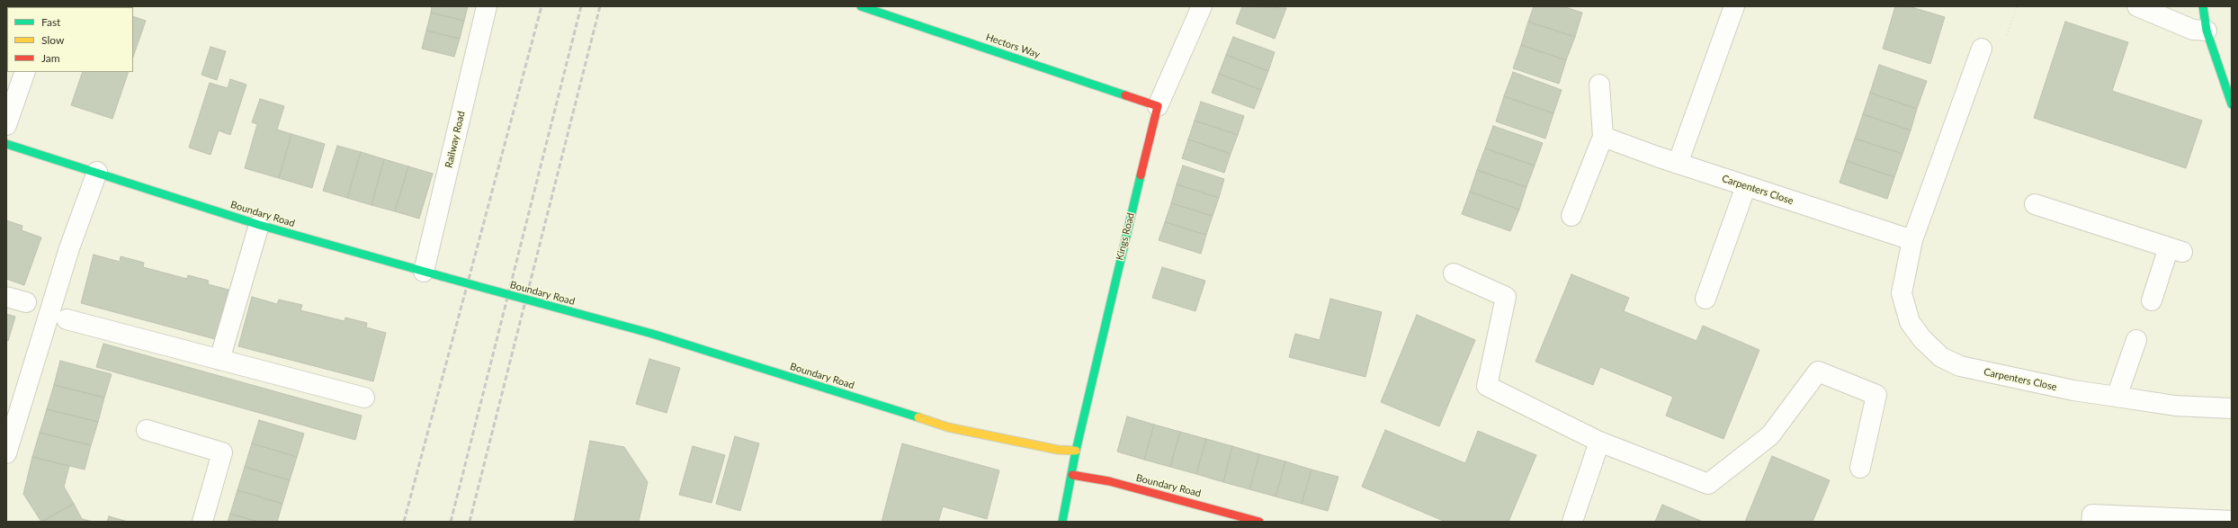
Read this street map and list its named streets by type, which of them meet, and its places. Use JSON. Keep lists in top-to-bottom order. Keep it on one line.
{"streets":{"street":["Hectors Way","Railway Road","Carpenters Close","Boundary Road","Kings Road"]},"crossings":[["Hectors Way","Kings Road"],["Railway Road","Boundary Road"],["Boundary Road","Kings Road"]],"legend":["Fast","Slow","Jam"]}
